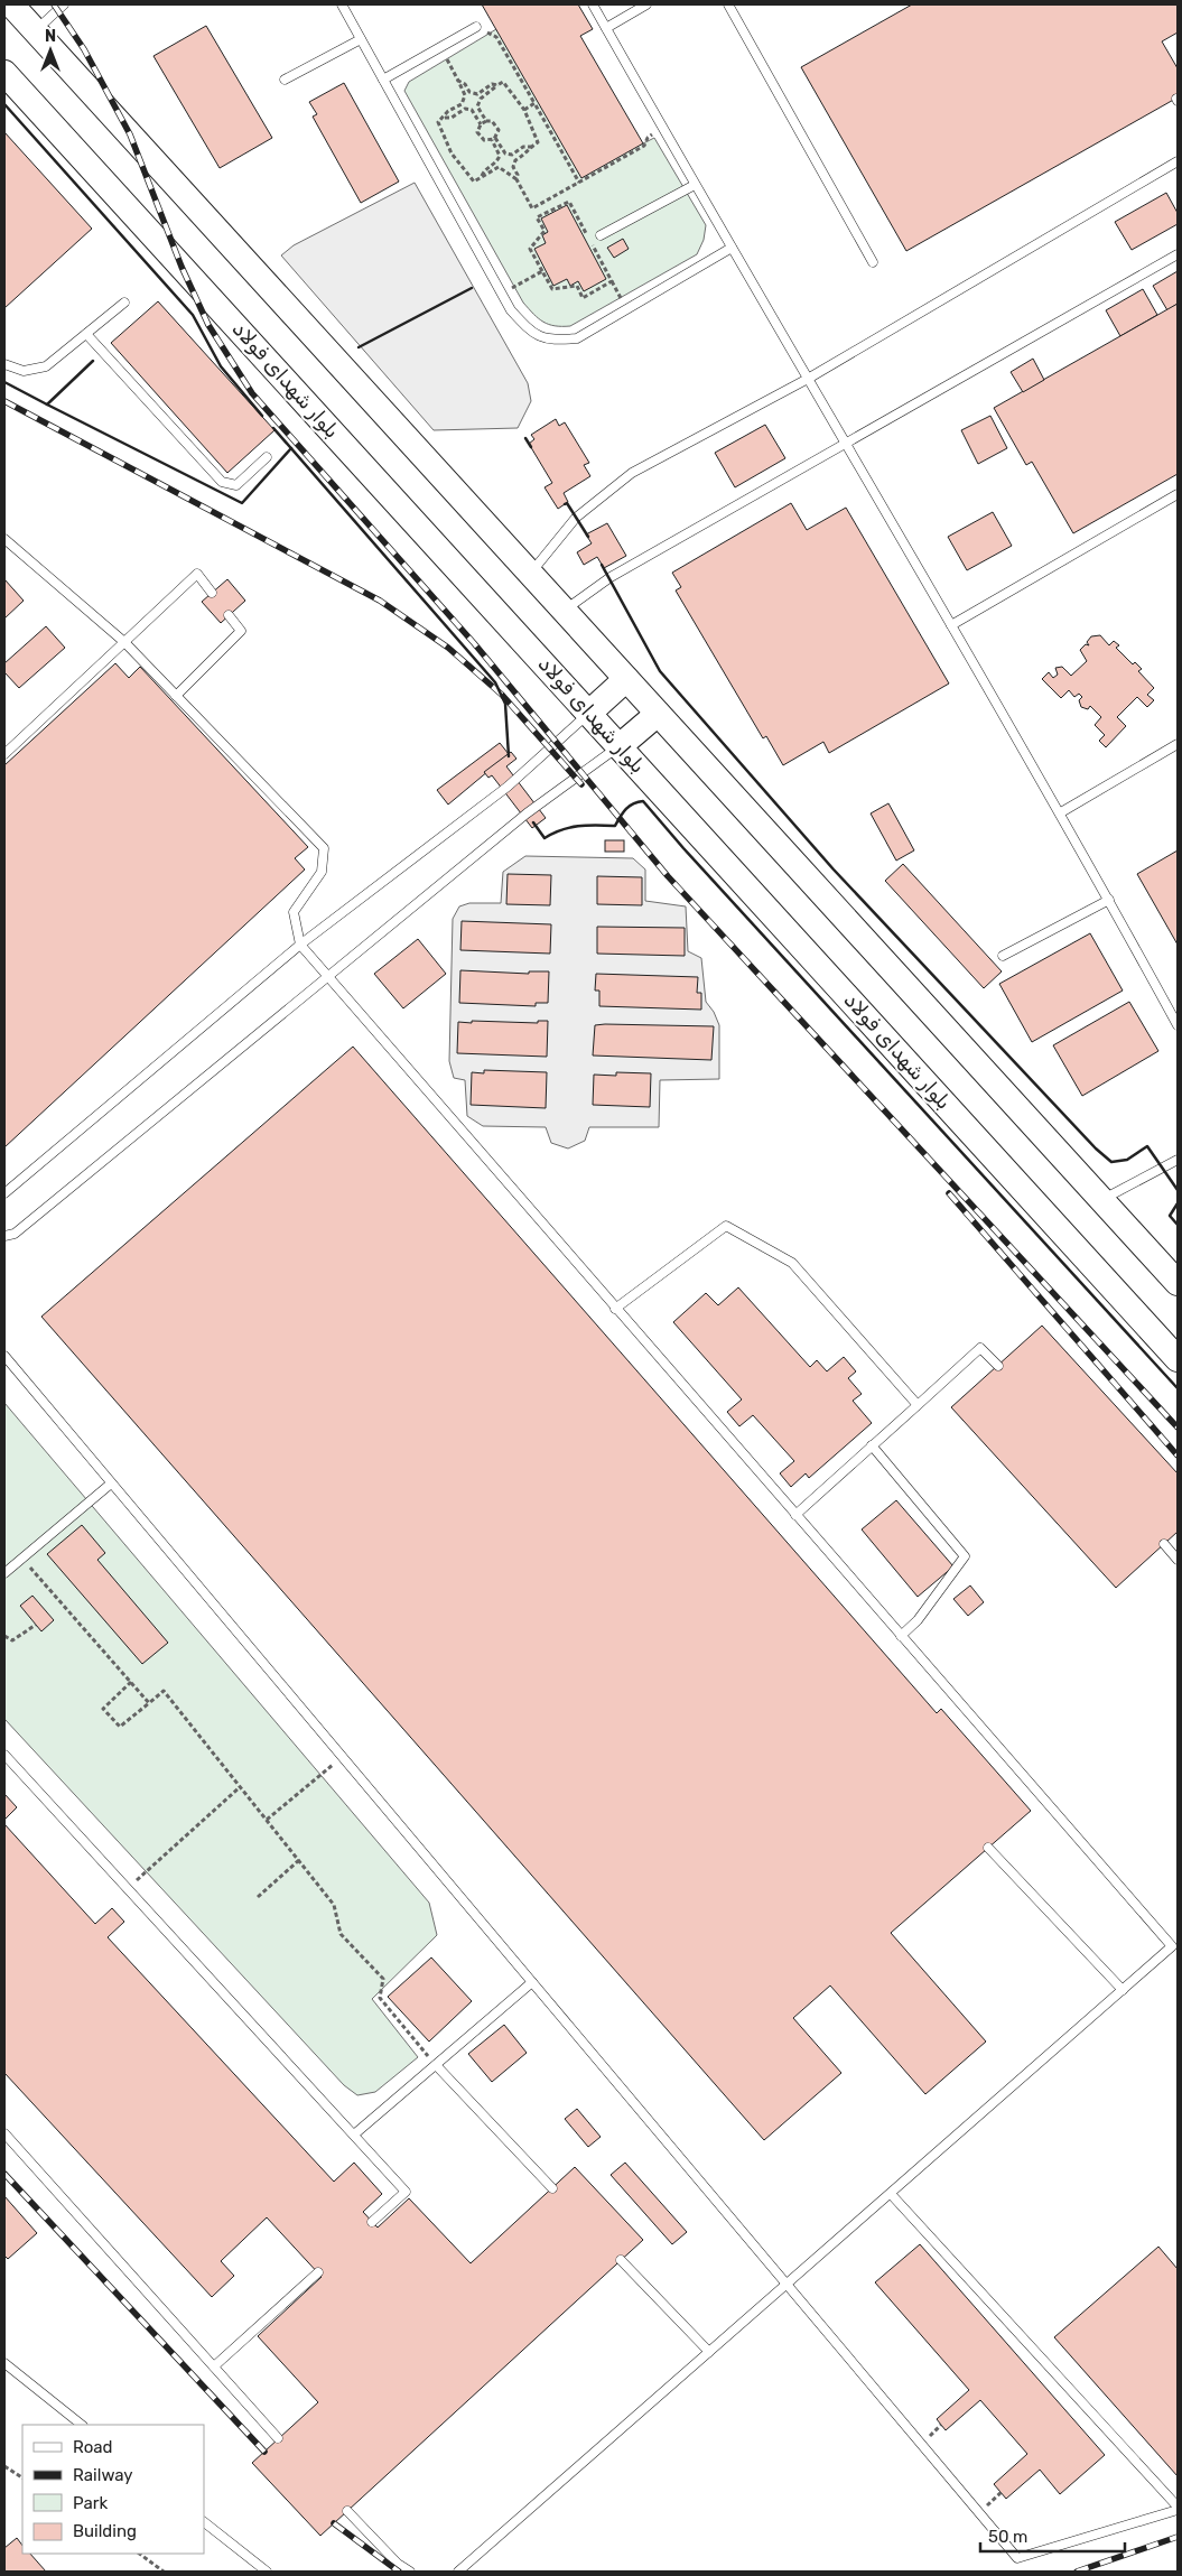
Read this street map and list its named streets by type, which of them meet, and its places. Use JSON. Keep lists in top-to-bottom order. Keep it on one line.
{"streets":{"street":["بلوار شهدای فولاد"]},"legend":["Road","Railway","Park","Building"],"scale_bar":"50 m","north":"top"}
